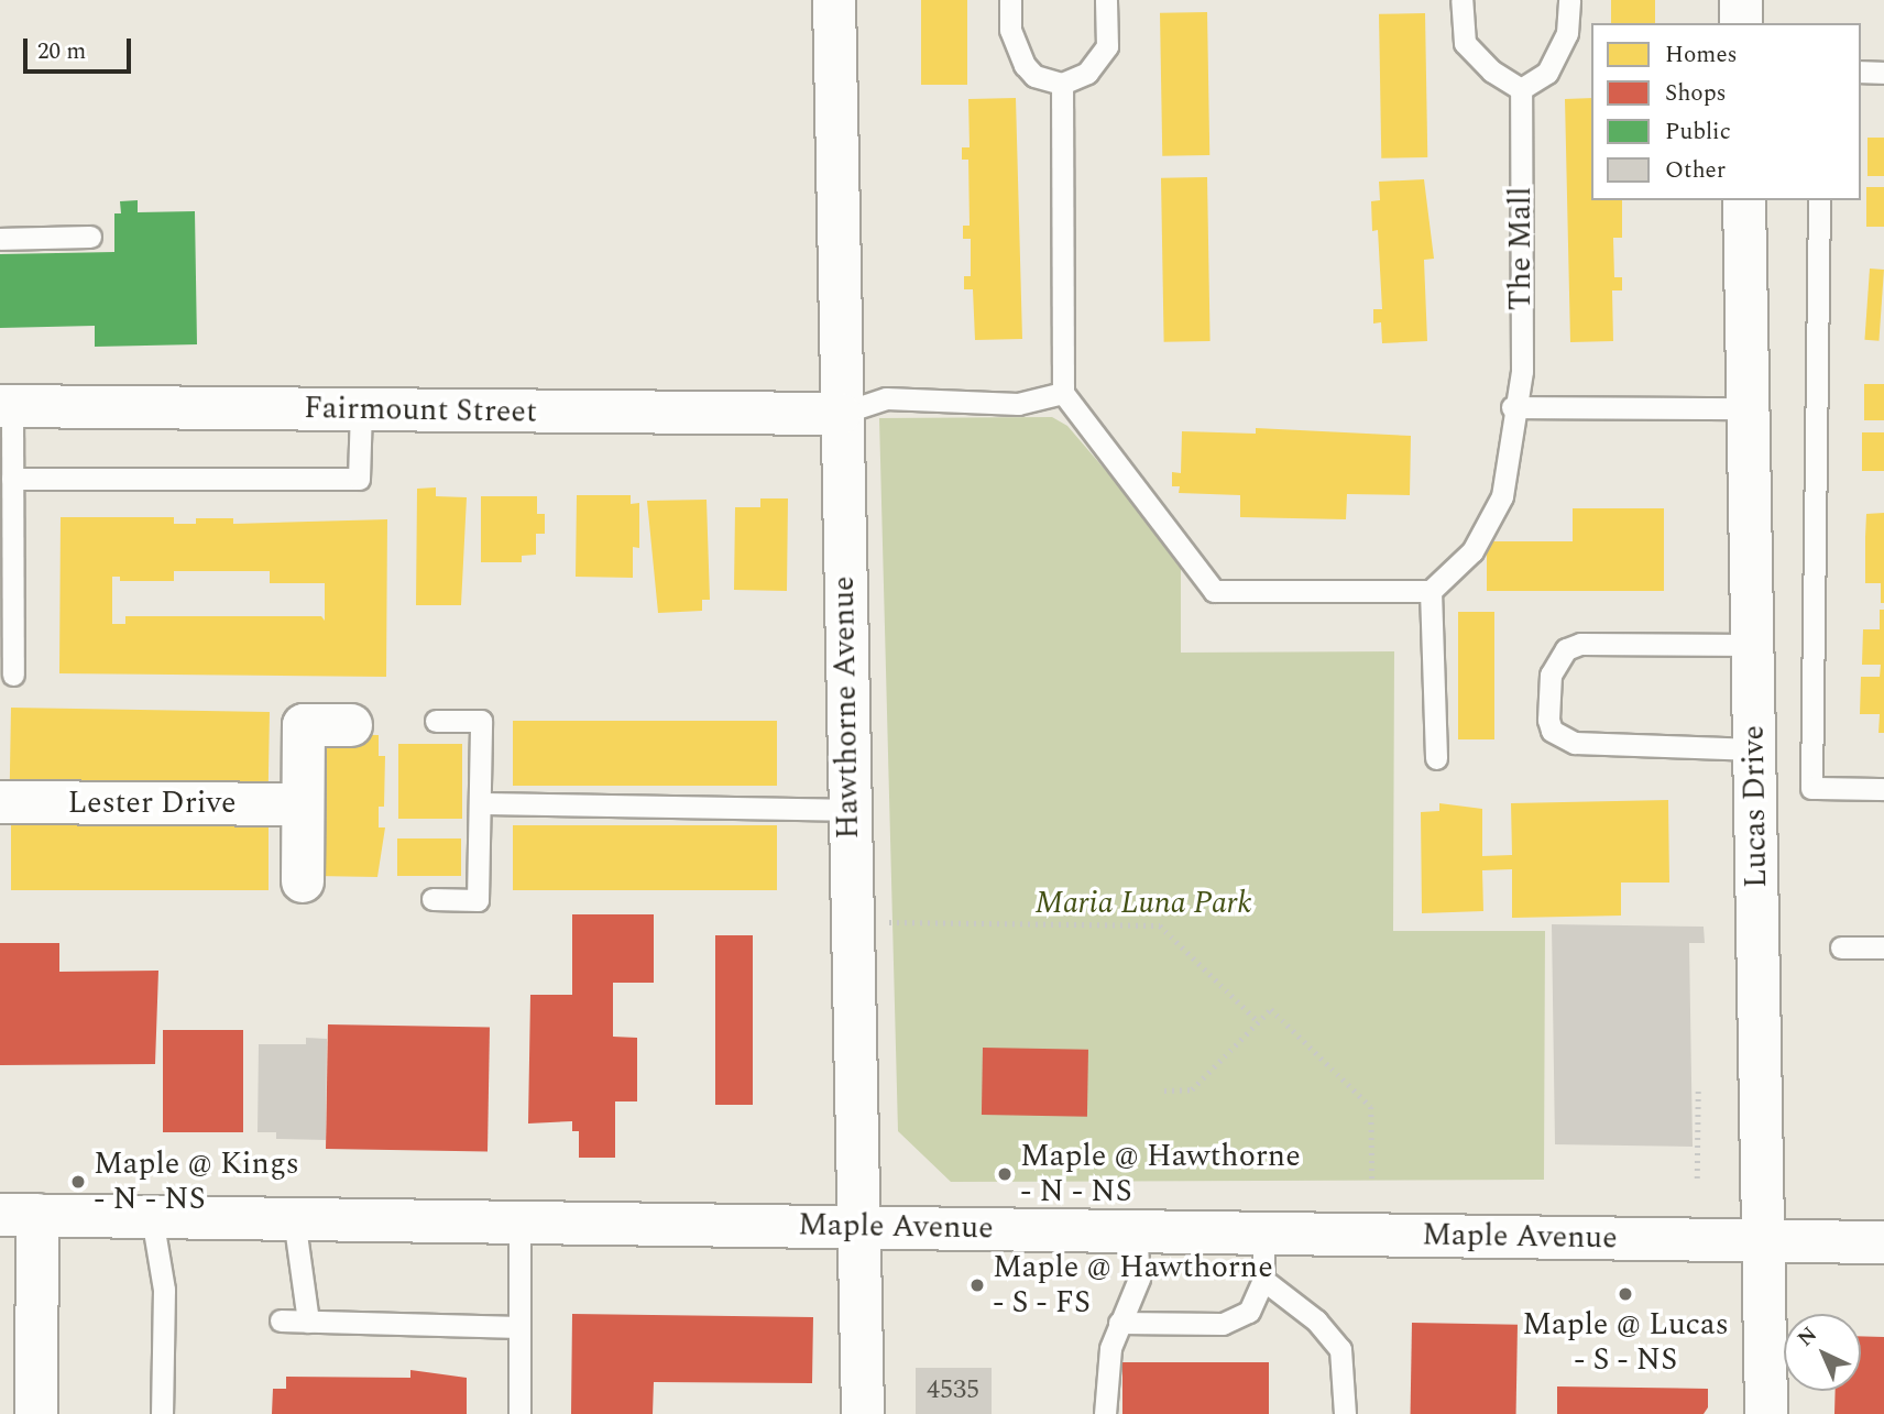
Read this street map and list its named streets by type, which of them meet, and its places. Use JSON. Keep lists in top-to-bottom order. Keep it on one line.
{"streets":{"street":["Fairmount Street","Hawthorne Avenue","Lester Drive","Lucas Drive","Maple Avenue"],"lane":["The Mall"]},"crossings":[["Fairmount Street","Hawthorne Avenue"],["Hawthorne Avenue","Maple Avenue"],["Lucas Drive","Maple Avenue"]],"parks":["Maria Luna Park"],"places":["Maple @ Hawthorne - N - NS","Maple @ Kings - N - NS","Maple @ Hawthorne - S - FS","Maple @ Lucas - S - NS"],"house_numbers":["4535"],"legend":["Homes","Shops","Public","Other"],"scale_bar":"20 m","north":"top left"}
